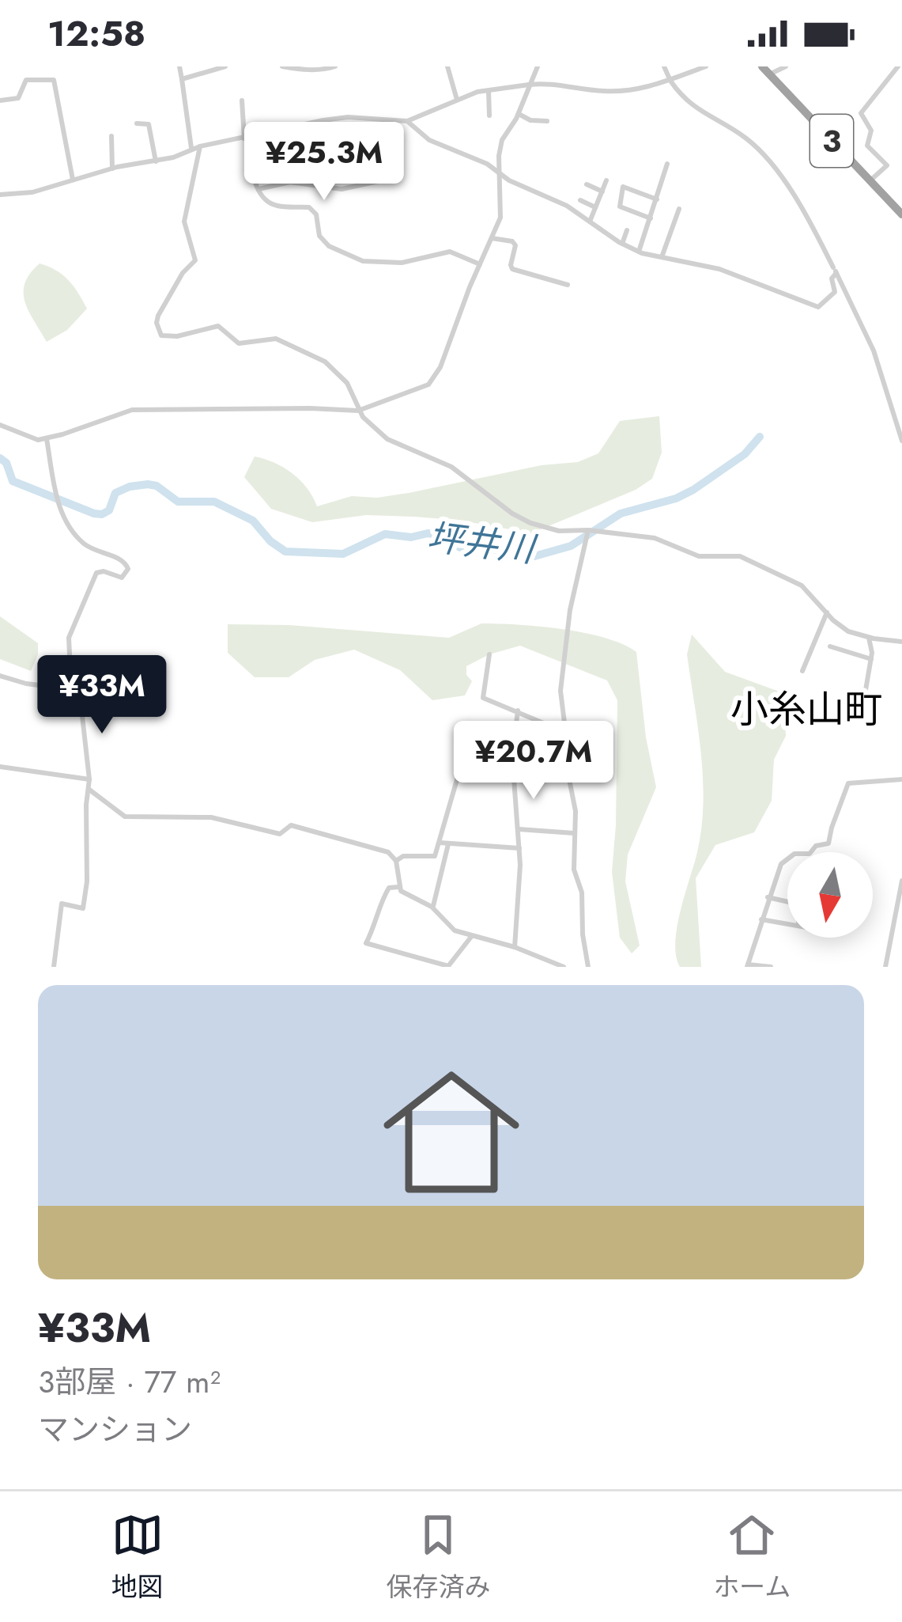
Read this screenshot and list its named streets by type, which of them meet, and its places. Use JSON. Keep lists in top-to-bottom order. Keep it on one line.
{"streets":{"highway":["3"]},"districts":["小糸山町"],"water":["坪井川"],"north":"bottom","page":{"status":"12:58","price":["¥25.3M","¥33M","¥20.7M"],"list":[{"name":"¥33M","note":"3部屋 · 77 m² · マンション"}],"tabs":["地図","保存済み","ホーム"]}}
